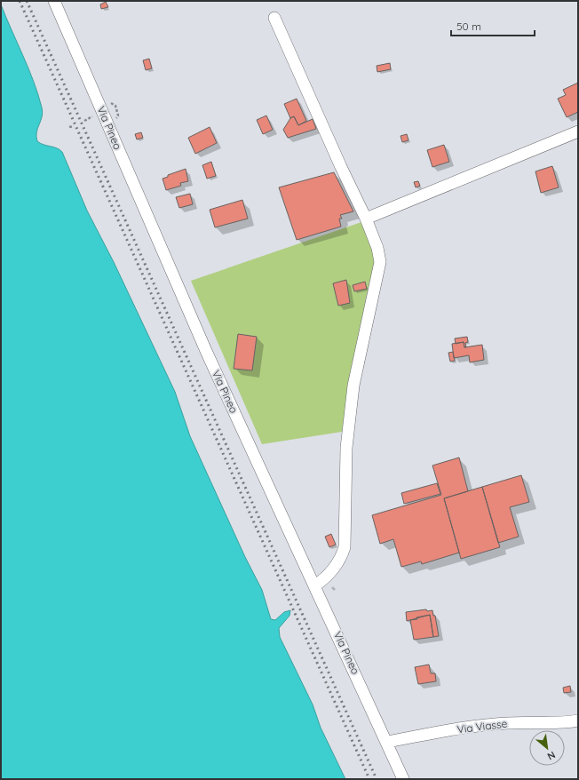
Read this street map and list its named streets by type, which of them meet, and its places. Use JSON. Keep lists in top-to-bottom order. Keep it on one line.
{"streets":{"street":["Via Pineo","Via Viasse"]},"crossings":[["Via Pineo","Via Viasse"]],"scale_bar":"50 m","north":"bottom right"}
